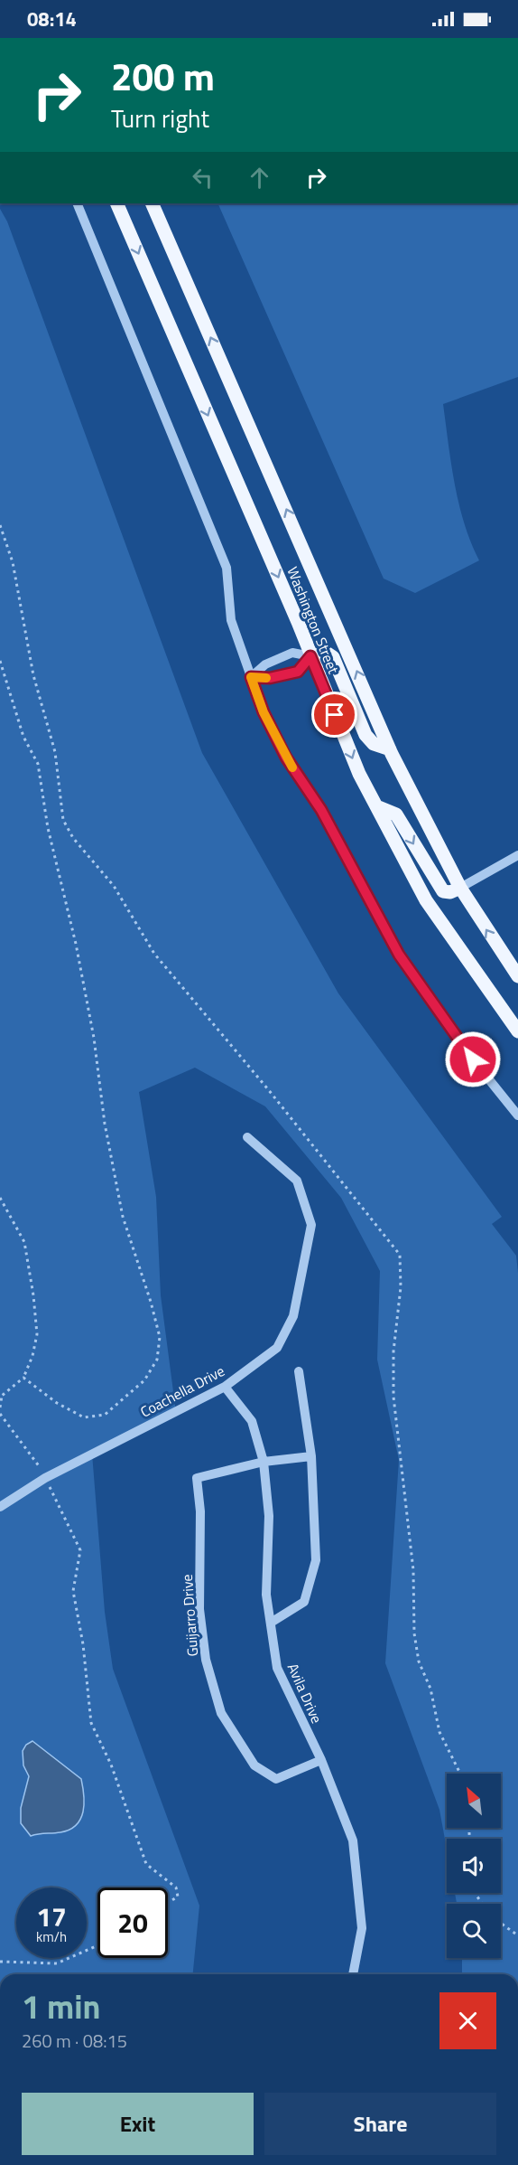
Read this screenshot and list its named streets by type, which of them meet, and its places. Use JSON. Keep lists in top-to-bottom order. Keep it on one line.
{"streets":{"main road":["Washington Street"],"street":["Coachella Drive","Guijarro Drive","Avila Drive"]},"crossings":[["Coachella Drive","Avila Drive"],["Guijarro Drive","Avila Drive"]],"north":"top left","page":{"status":"08:14","turn":["200 m","Turn right"],"speed":"17 km/h","limit":"20","heading":["1 min","260 m · 08:15"],"buttons":["Exit","Share"]}}
